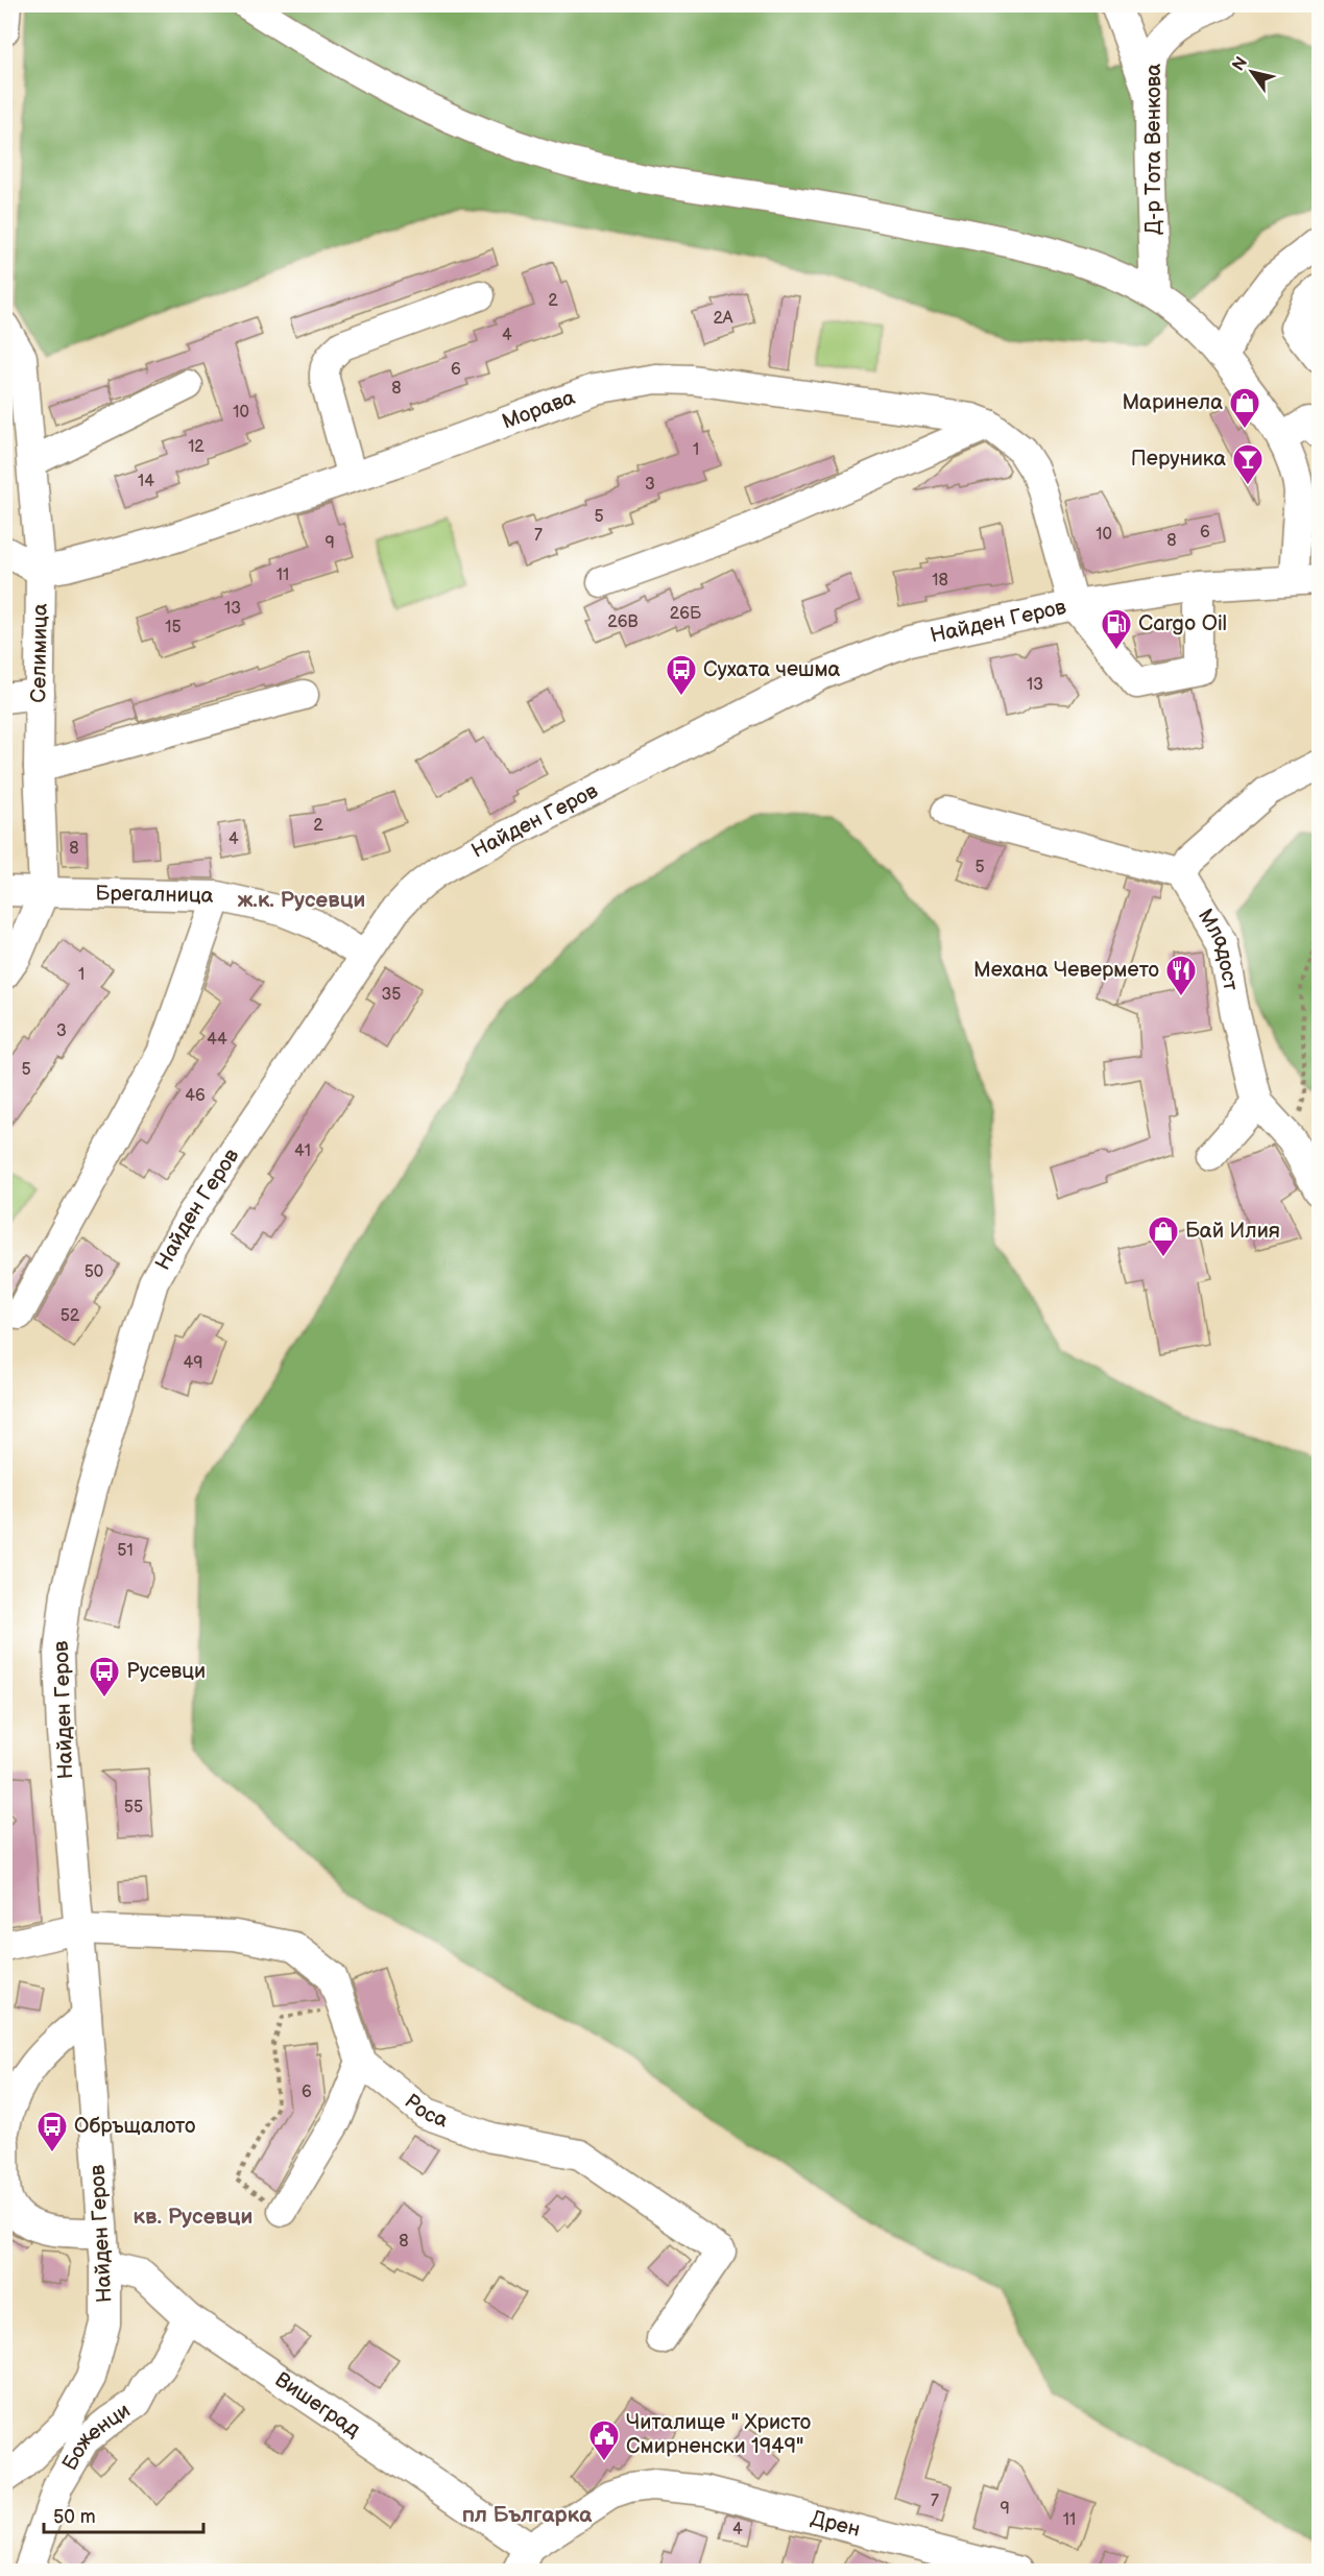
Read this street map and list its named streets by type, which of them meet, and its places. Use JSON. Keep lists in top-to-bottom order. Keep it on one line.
{"streets":{"street":["Д-р Тота Венкова","Морава","Найден Геров","Селимица","Брегалница","Младост","Роса","Вишеград","Боженци","Дрен"]},"crossings":[["Морава","Найден Геров"],["Морава","Селимица"],["Найден Геров","Брегалница"],["Найден Геров","Вишеград"],["Селимица","Брегалница"],["Вишеград","Боженци"],["Вишеград","Дрен"]],"districts":["ж.к. Русевци","кв. Русевци","пл Българка"],"places":{"shop":["Маринела","Бай Илия"],"bar":["Перуника"],"fuel station":["Cargo Oil"],"bus stop":["Сухата чешма","Русевци","Обръщалото"],"restaurant":["Механа Чевермето"],"public building":["Читалище \" Христо Смирненски 1949\""]},"house_numbers":["2","2А","4","6","8","10","12","1","14","3","5","6","10","7","8","9","11","18","13","26Б","26В","15","13","2","4","8","5","1","35","3","44","5","46","41","50","52","49","51","55","6","8","7","9","11","4"],"scale_bar":"50 m","north":"top left"}
